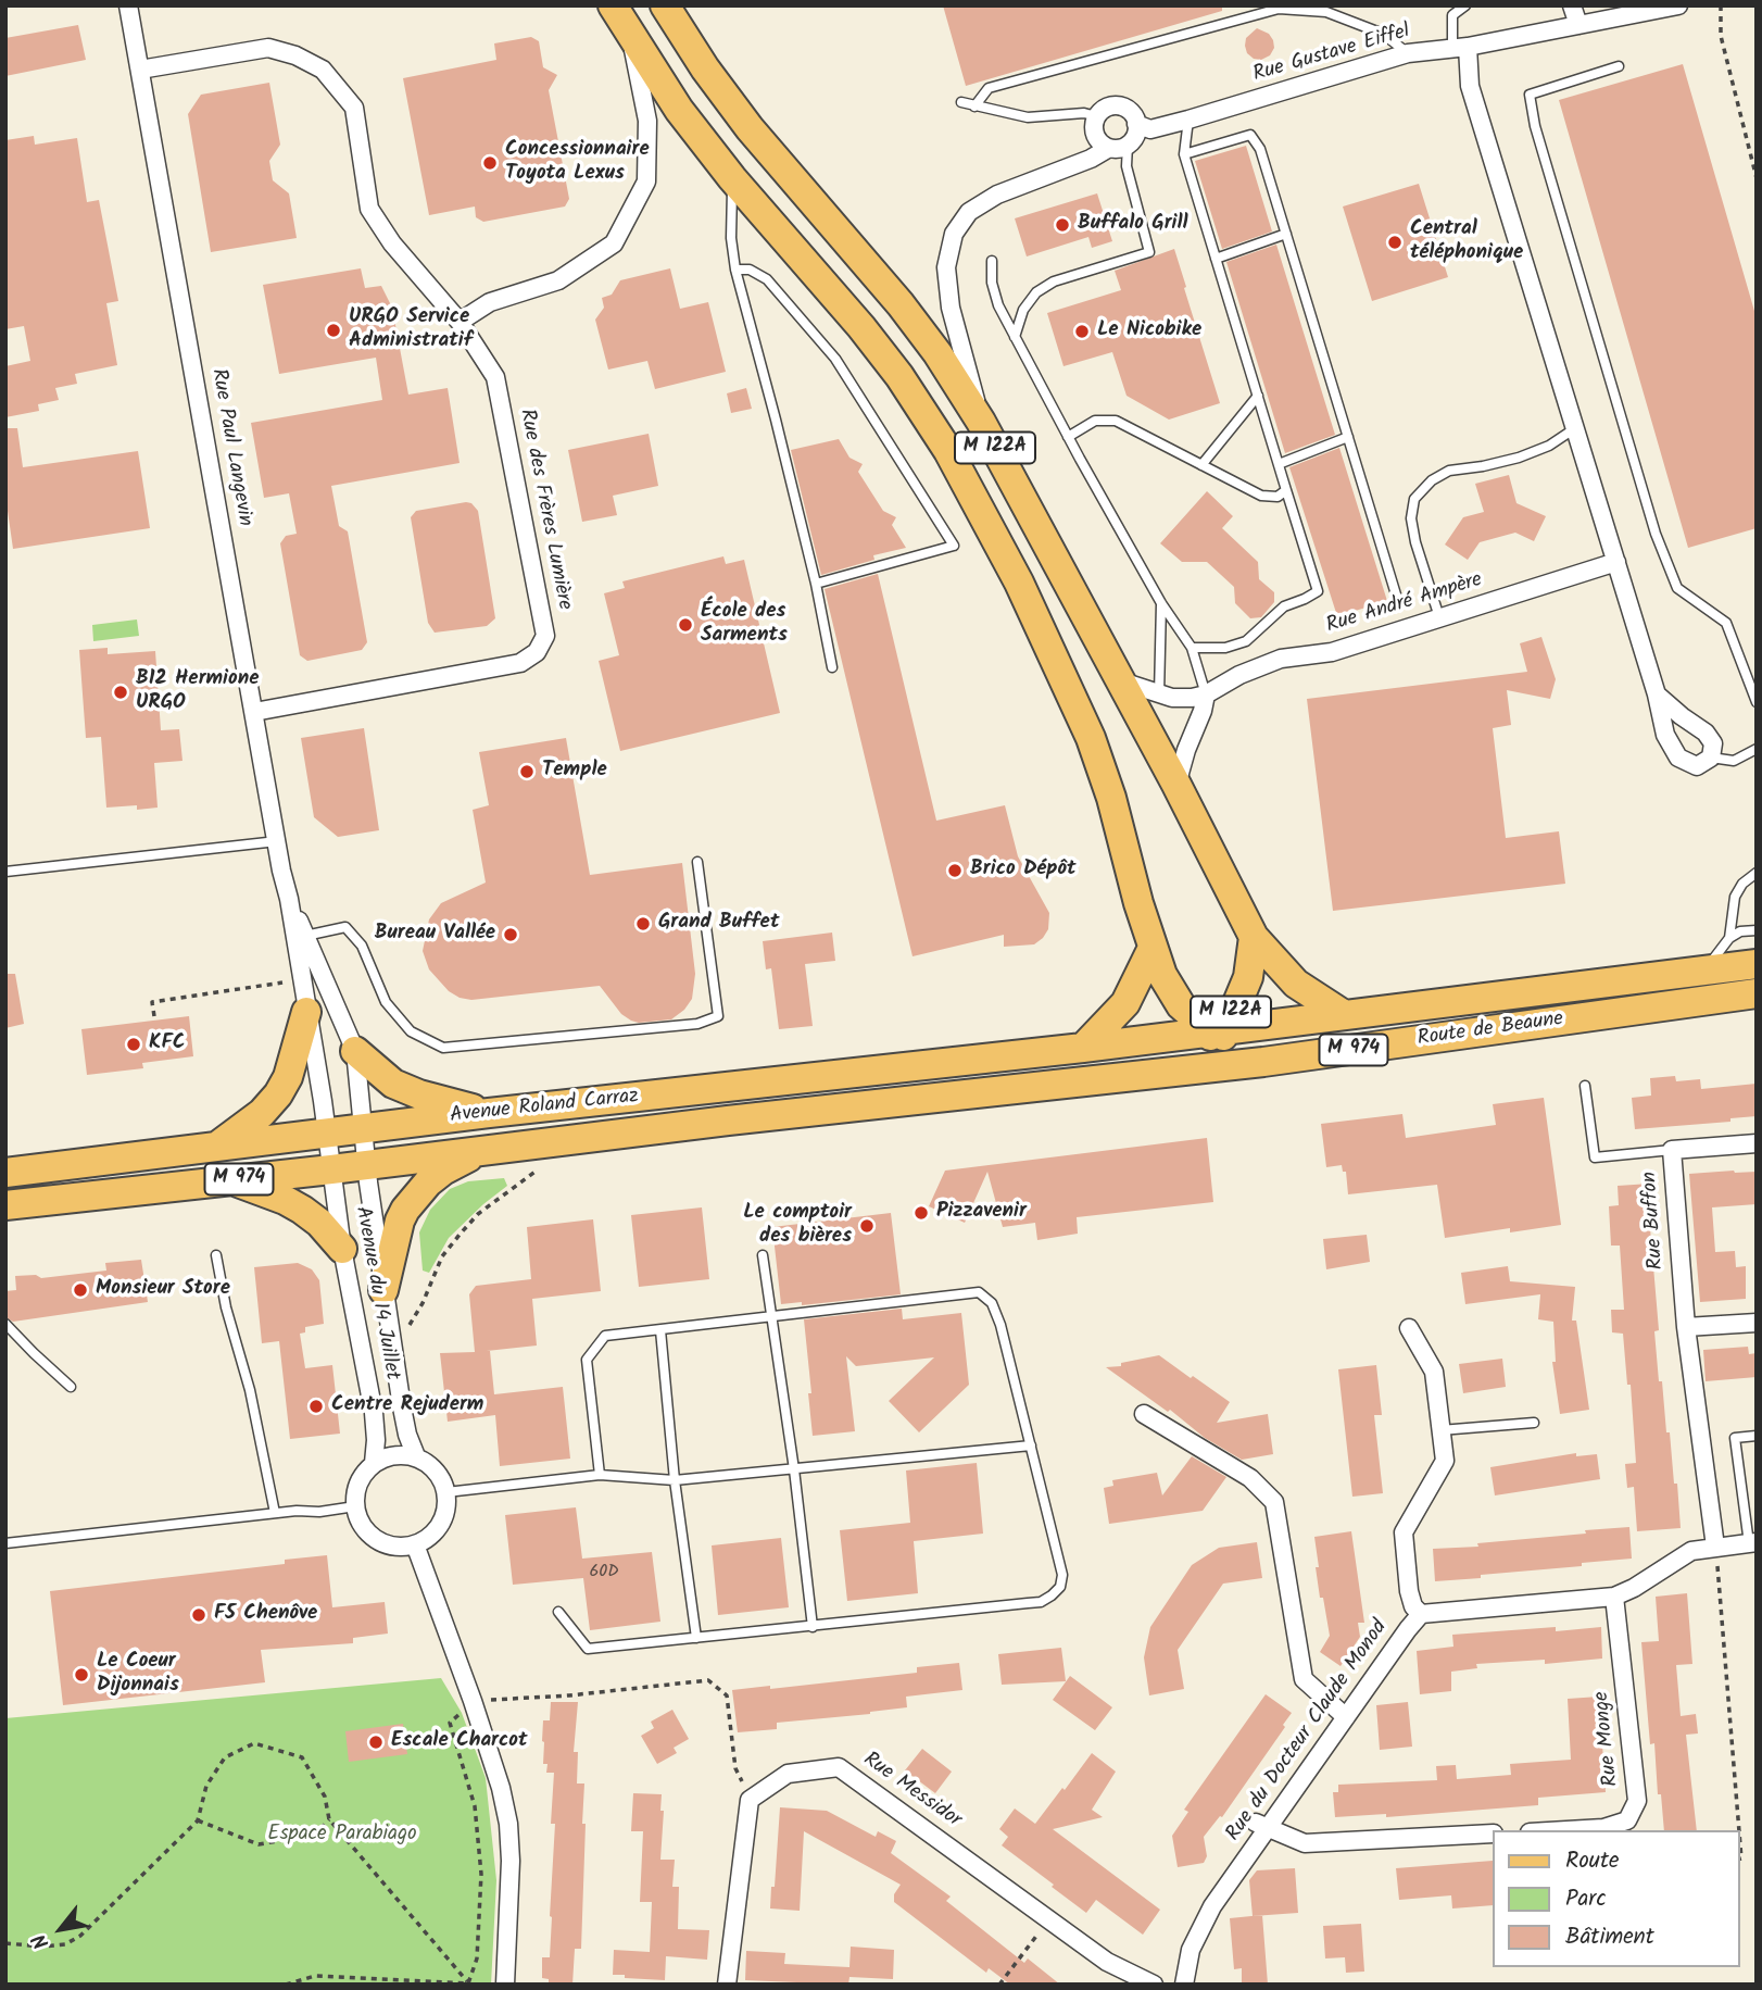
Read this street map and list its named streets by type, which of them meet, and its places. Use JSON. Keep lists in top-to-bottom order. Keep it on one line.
{"streets":{"main road":["M 122A","Route de Beaune","M 974","Avenue Roland Carraz"],"street":["Rue Gustave Eiffel","Rue Paul Langevin","Rue des Frères Lumière","Rue André Ampère","Rue Buffon","Avenue du 14 Juillet","Rue du Docteur Claude Monod","Rue Monge","Rue Messidor"]},"crossings":[["Rue Paul Langevin","Rue des Frères Lumière"],["Rue Paul Langevin","Avenue Roland Carraz"],["Rue Paul Langevin","Avenue du 14 Juillet"],["M 122A","Rue André Ampère"],["M 122A","Route de Beaune"],["Route de Beaune","Avenue Roland Carraz"],["Avenue Roland Carraz","Avenue du 14 Juillet"]],"parks":["Espace Parabiago"],"places":["Concessionnaire Toyota Lexus","Buffalo Grill","Central téléphonique","URGO Service Administratif","Le Nicobike","École des Sarments","B12 Hermione URGO","Temple","Brico Dépôt","Grand Buffet","Bureau Vallée","KFC","Pizzavenir","Le comptoir des bières","Monsieur Store","Centre Rejuderm","F5 Chenôve","Le Coeur Dijonnais","Escale Charcot"],"house_numbers":["60D"],"legend":["Route","Parc","Bâtiment"],"north":"bottom left"}
